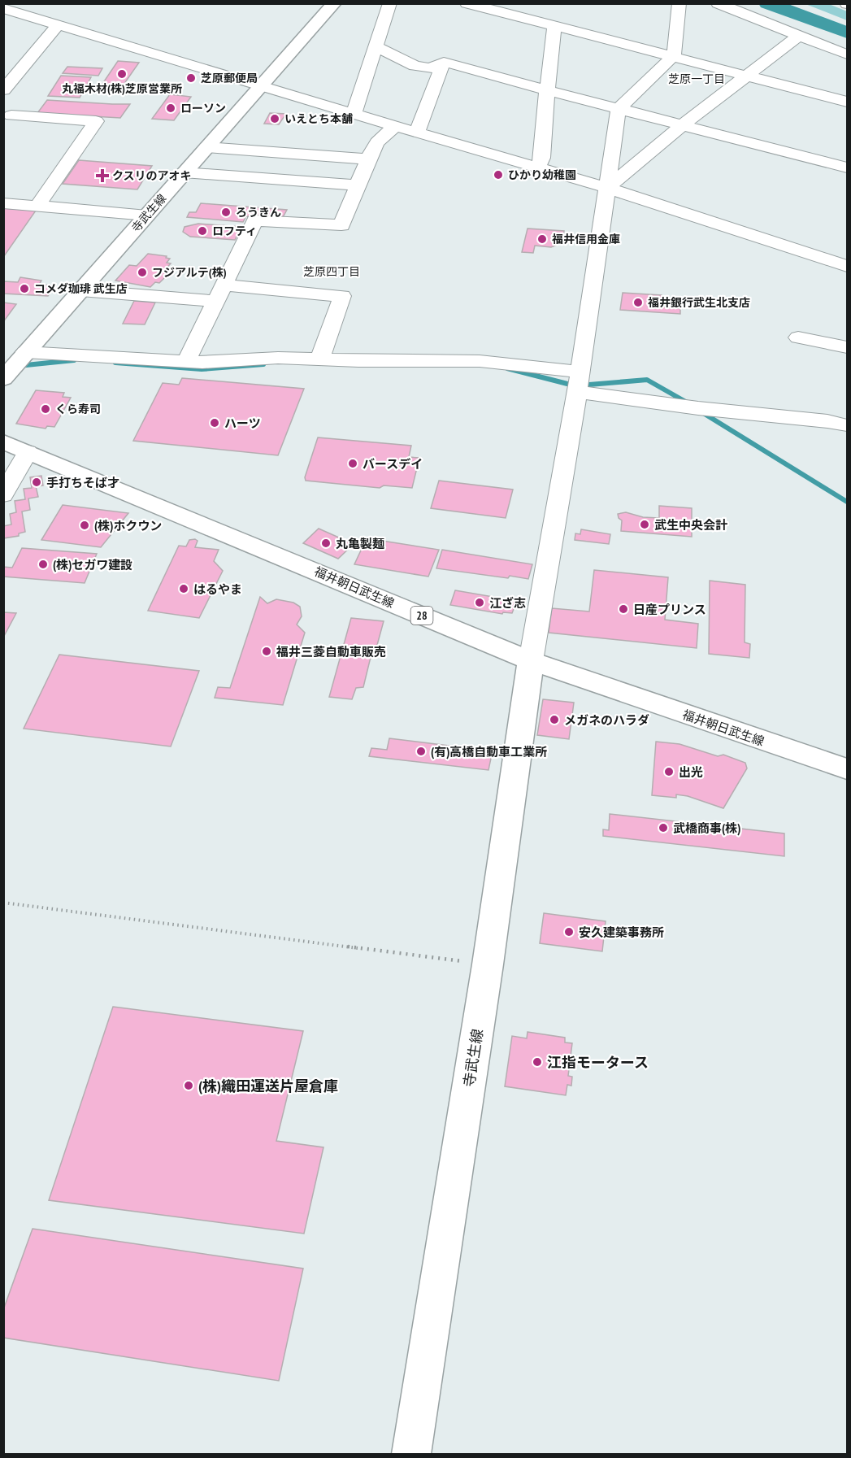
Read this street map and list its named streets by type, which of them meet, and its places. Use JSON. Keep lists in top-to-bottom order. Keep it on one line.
{"streets":{"main road":["寺武生線","福井朝日武生線","28"]},"crossings":[["寺武生線","福井朝日武生線"]],"districts":["芝原一丁目","芝原四丁目"],"places":{"other":["丸福木材(株)芝原営業所","芝原郵便局","ローソン","いえとち本舗","ひかり幼稚園","ろうきん","ロフティ","福井信用金庫","フジアルテ(株)","コメダ珈琲 武生店","福井銀行武生北支店","くら寿司","ハーツ","バースデイ","手打ちそば才","武生中央会計","(株)ホクウン","丸亀製麺","(株)セガワ建設","はるやま","江ざ志","日産プリンス","福井三菱自動車販売","メガネのハラダ","(有)高橋自動車工業所","出光","武橋商事(株)","安久建築事務所","江指モータース","(株)織田運送片屋倉庫"],"health":["クスリのアオキ"]}}
